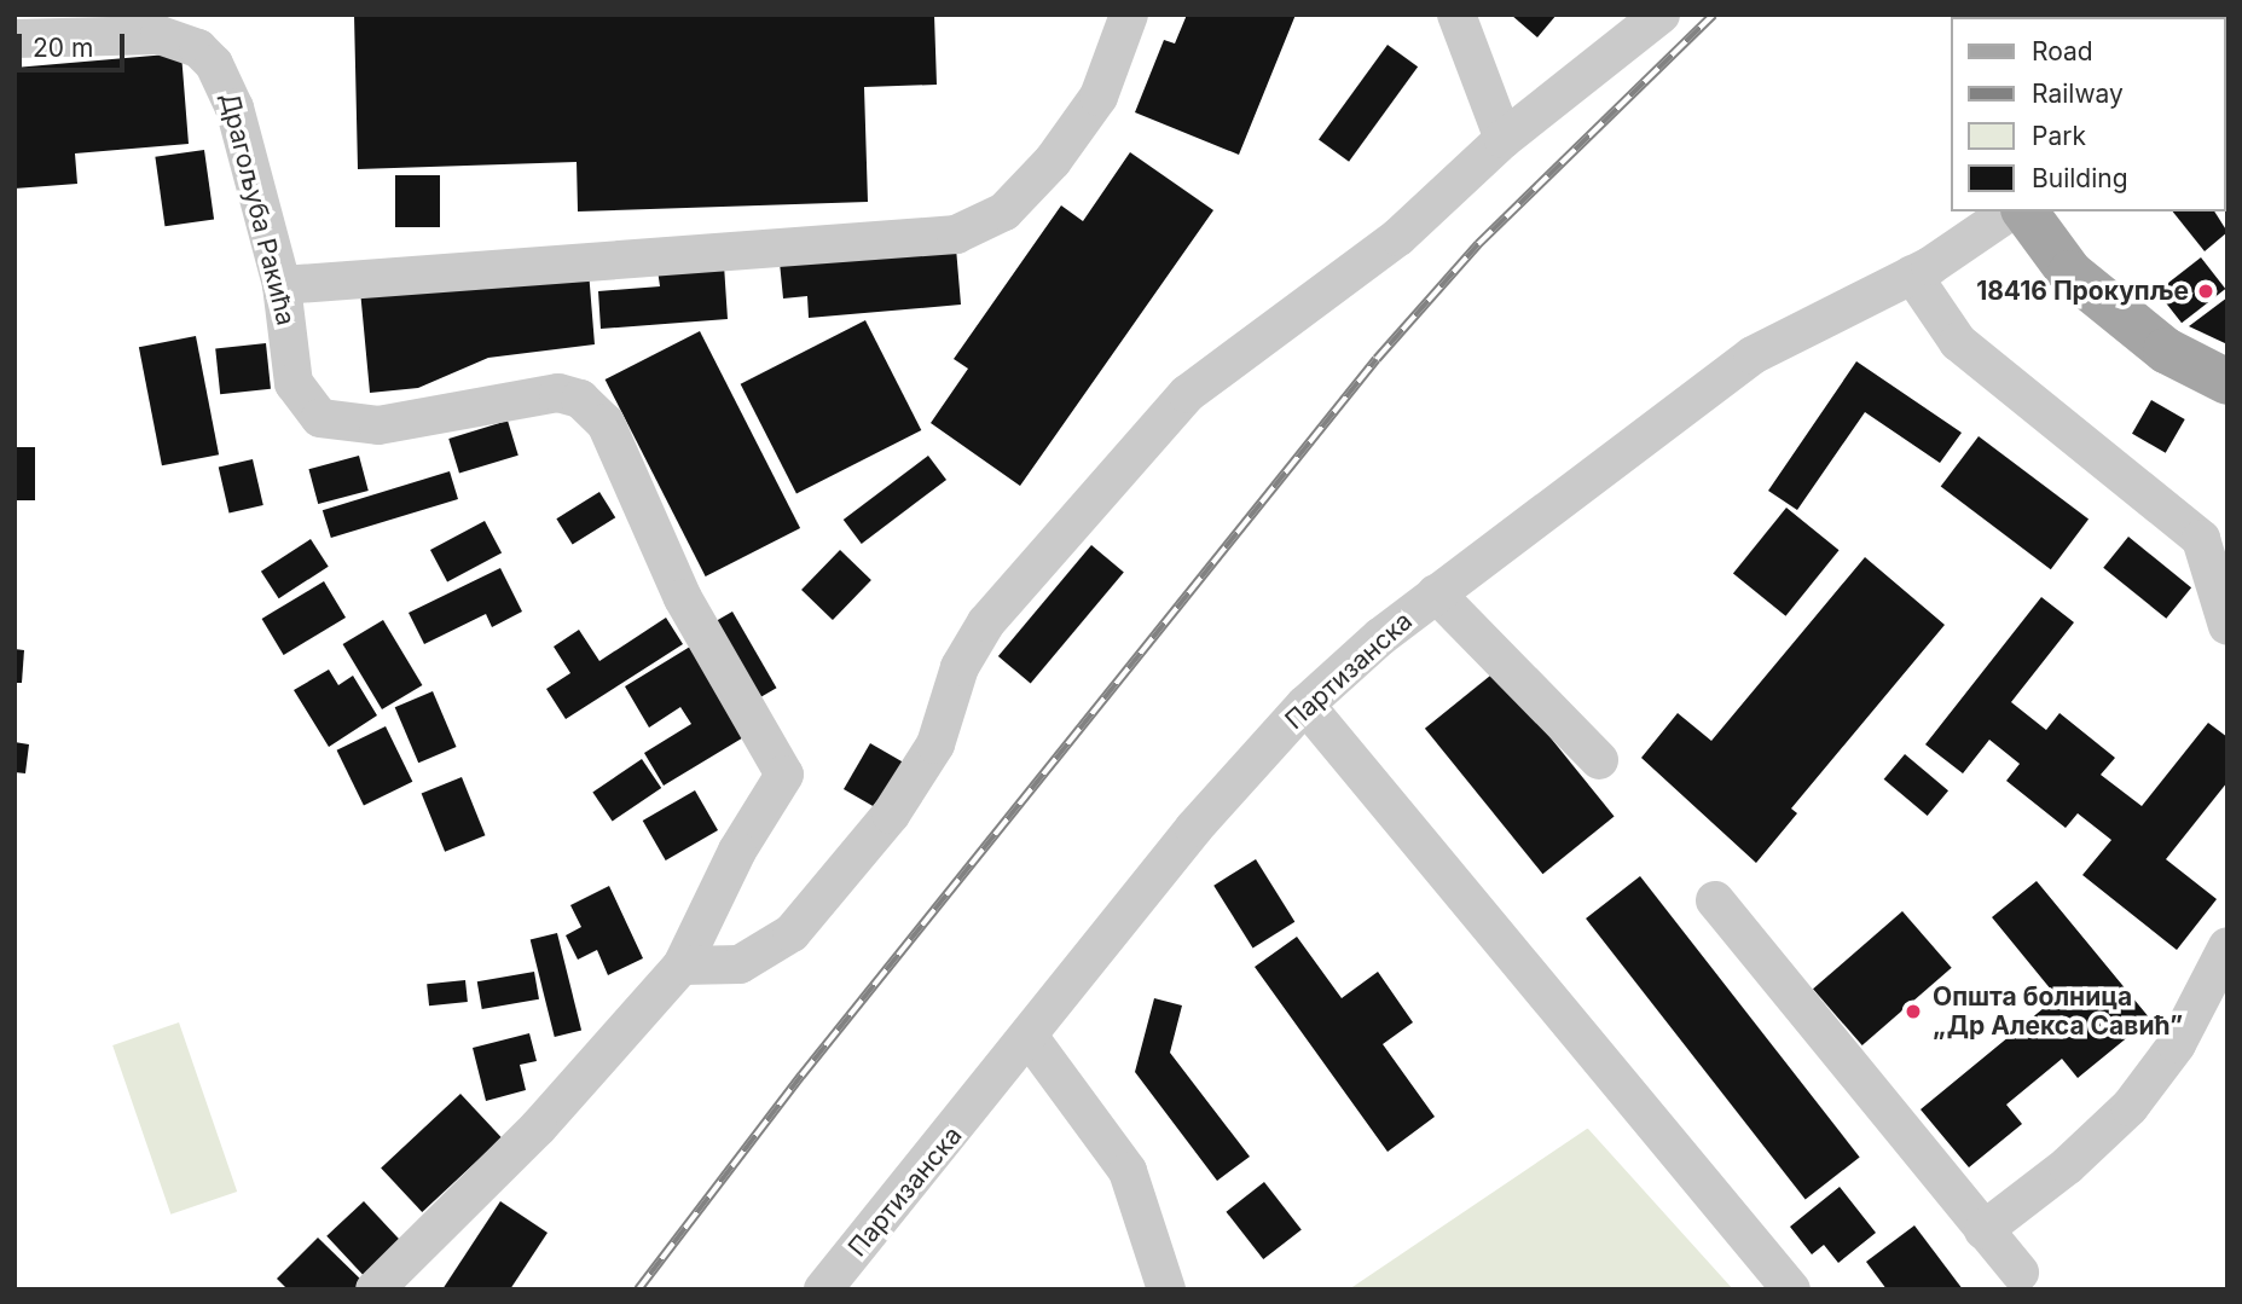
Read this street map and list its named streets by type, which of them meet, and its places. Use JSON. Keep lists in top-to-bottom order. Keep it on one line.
{"streets":{"street":["Драгољуба Ракића","Партизанска"]},"places":["18416 Прокупље","Општа болница „Др Алекса Савић”"],"legend":["Road","Railway","Park","Building"],"scale_bar":"20 m"}
